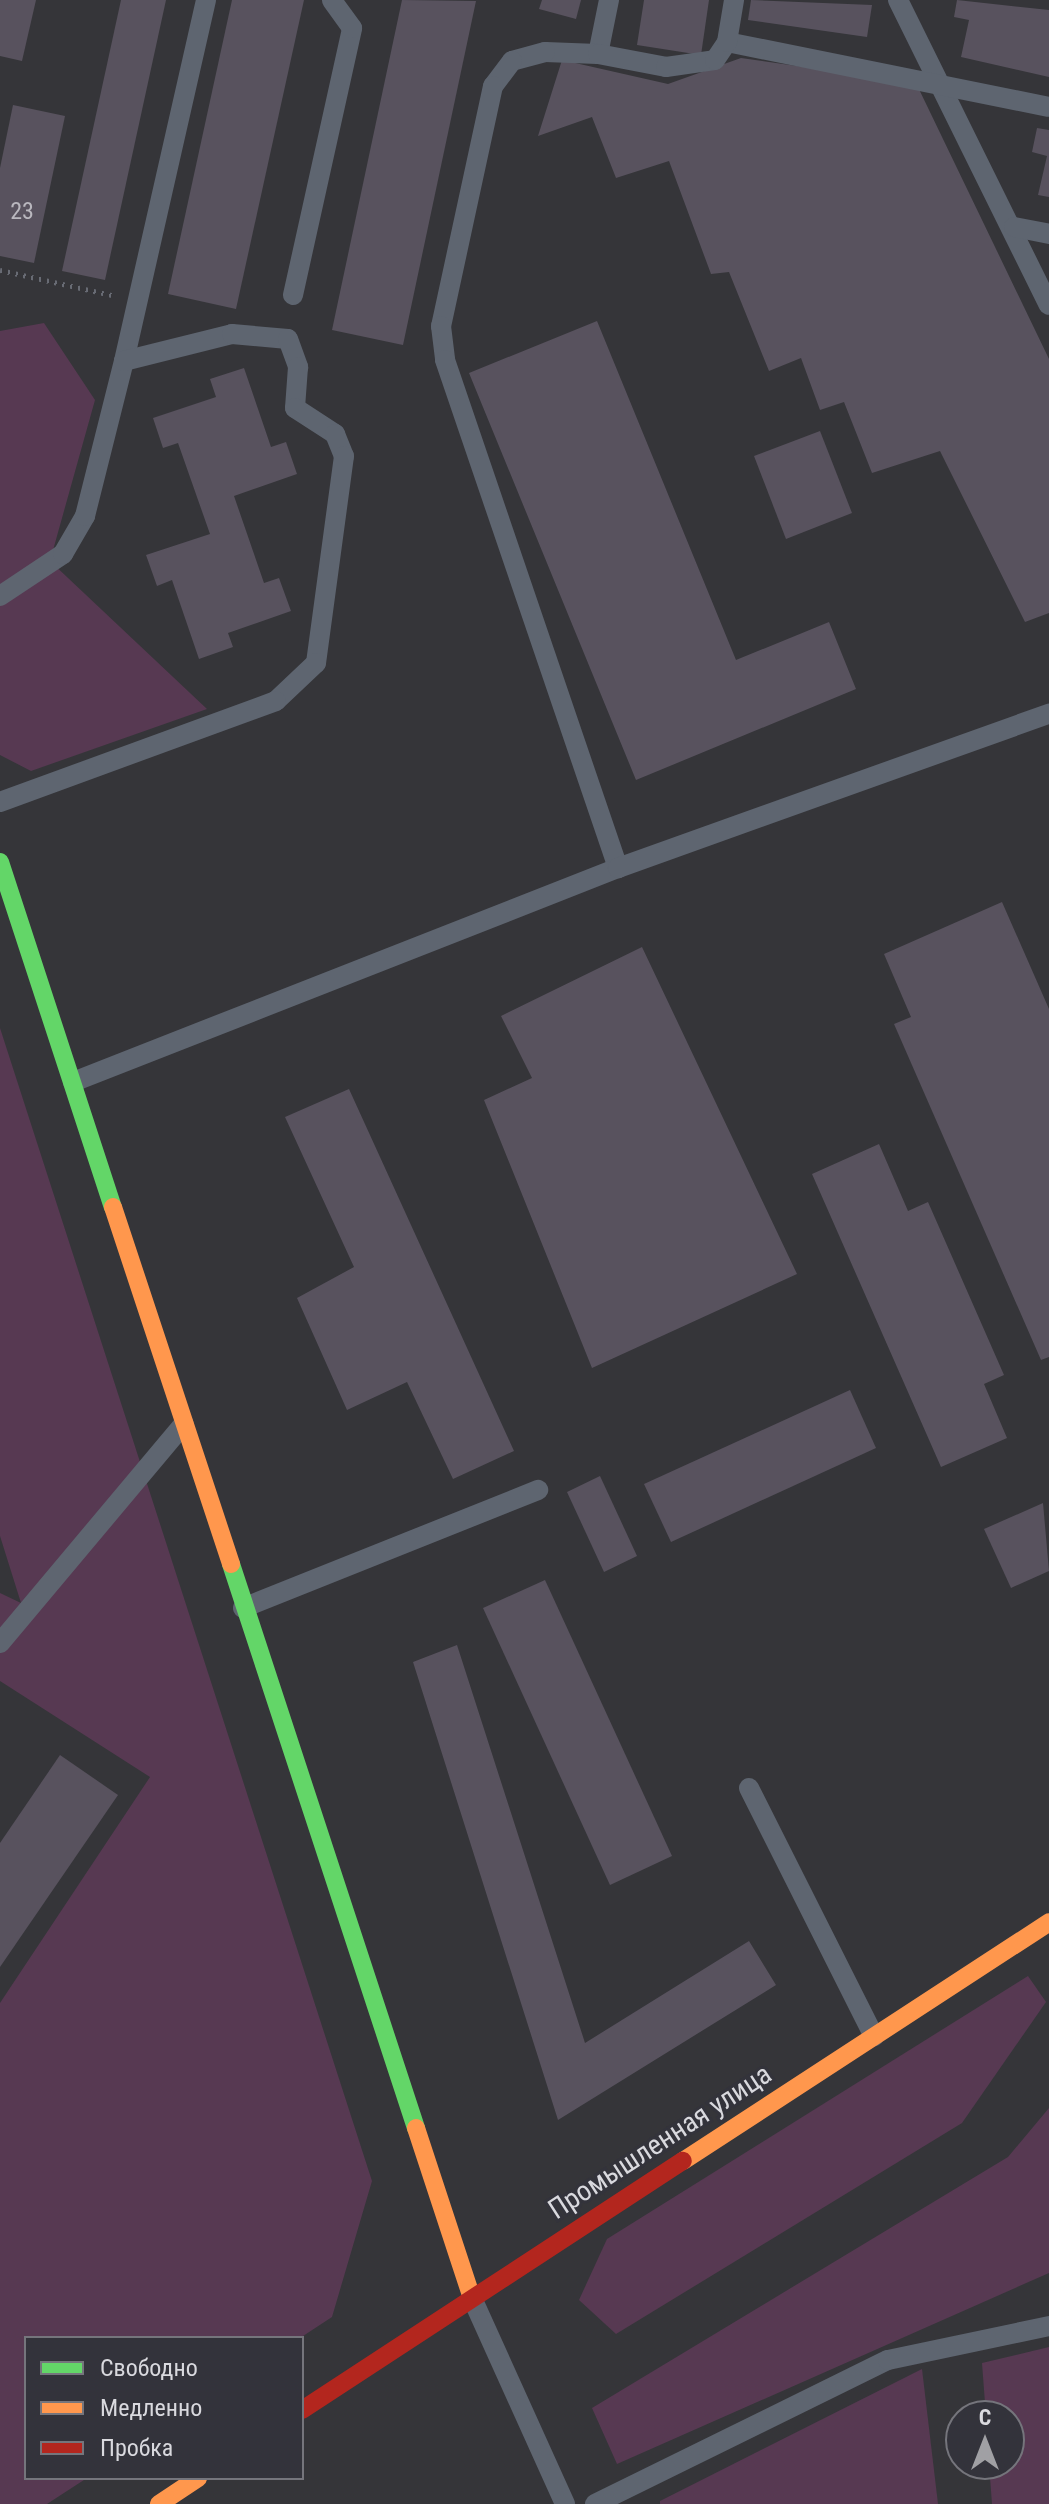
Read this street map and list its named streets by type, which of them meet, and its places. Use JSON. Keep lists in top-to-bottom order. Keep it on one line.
{"streets":{"street":["Промышленная улица"]},"house_numbers":["23"],"legend":["Свободно","Медленно","Пробка"],"north":"top"}
